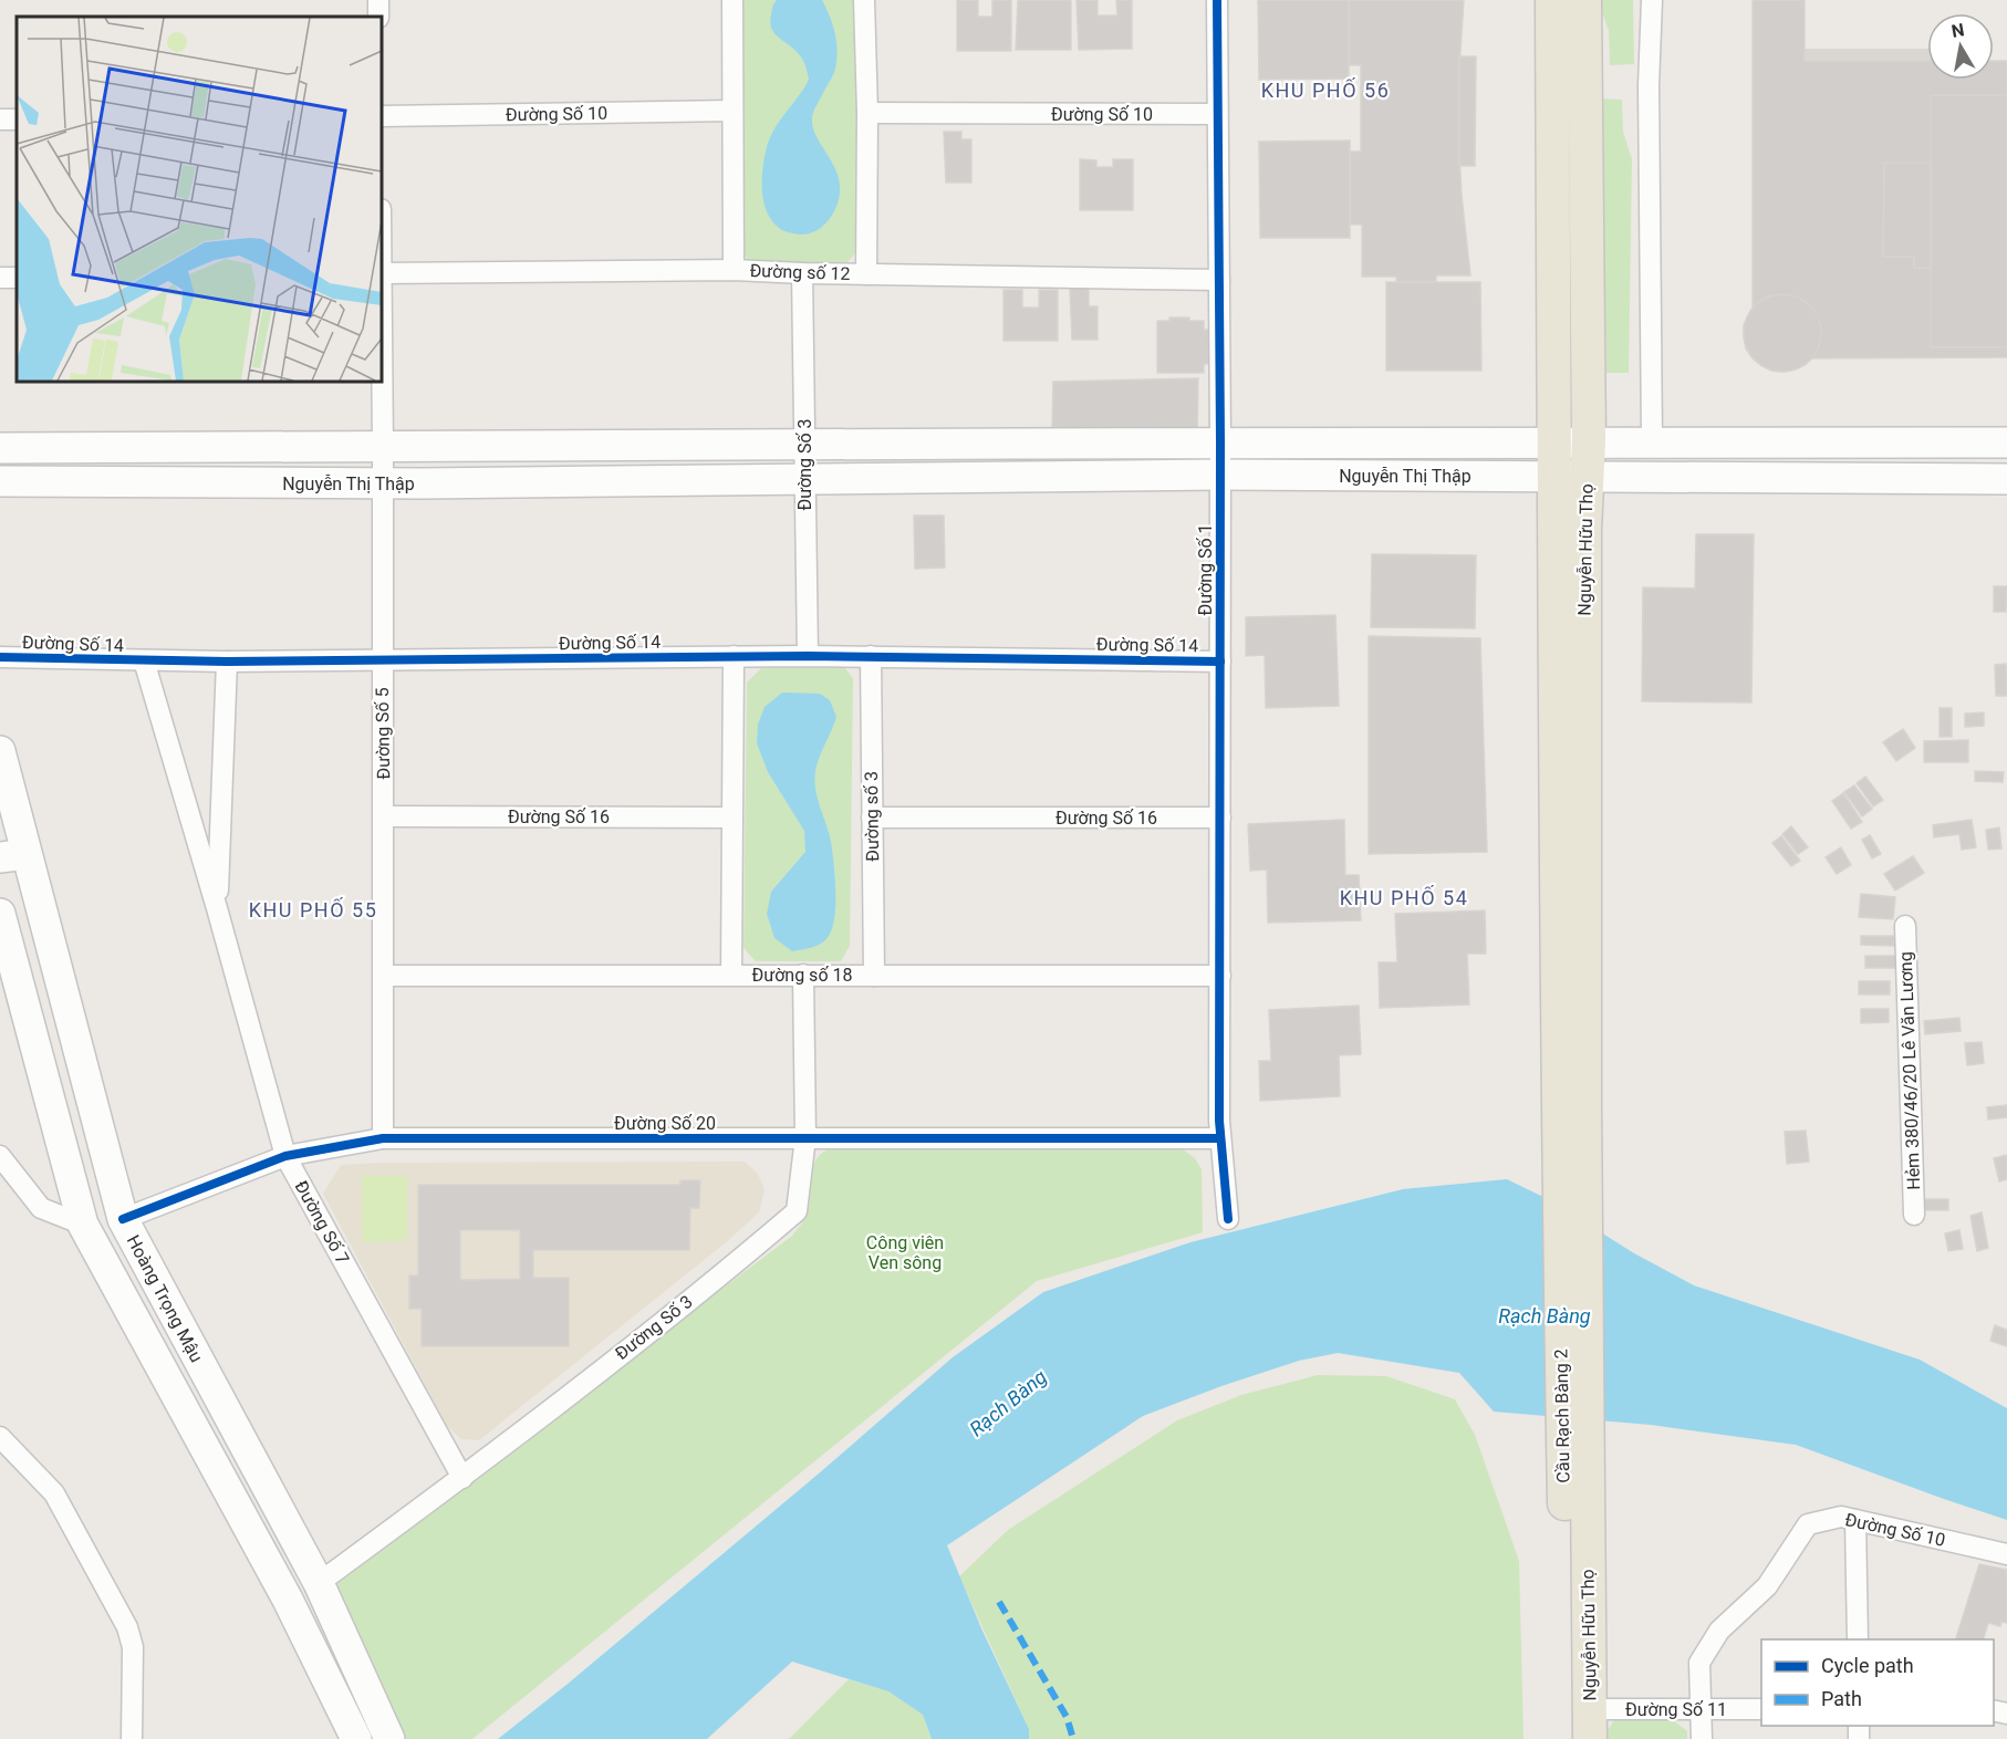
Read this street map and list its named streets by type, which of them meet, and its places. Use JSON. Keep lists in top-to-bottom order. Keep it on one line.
{"streets":{"main road":["Nguyễn Thị Thập","Nguyễn Hữu Thọ","Hoàng Trọng Mậu","Cầu Rạch Bàng 2"],"street":["Đường Số 10","Đường số 12","Đường Số 3","Đường Số 1","Đường Số 14","Đường Số 5","Đường Số 16","Đường số 3","Đường số 18","Hẻm 380/46/20 Lê Văn Lương","Đường Số 20","Đường Số 7","Đường Số 11"]},"crossings":[["Đường Số 10","Đường Số 1"],["Đường Số 10","Đường Số 11"],["Đường số 12","Đường Số 3"],["Đường số 12","Đường Số 1"],["Đường Số 3","Nguyễn Thị Thập"],["Đường Số 3","Đường Số 14"],["Đường Số 3","Đường số 18"],["Đường Số 3","Đường Số 20"],["Đường Số 3","Đường Số 7"],["Đường Số 3","Hoàng Trọng Mậu"],["Nguyễn Thị Thập","Nguyễn Hữu Thọ"],["Nguyễn Thị Thập","Đường Số 1"],["Nguyễn Thị Thập","Đường Số 5"],["Nguyễn Hữu Thọ","Cầu Rạch Bàng 2"],["Nguyễn Hữu Thọ","Đường Số 11"],["Đường Số 1","Đường Số 14"],["Đường Số 1","Đường Số 16"],["Đường Số 1","Đường số 18"],["Đường Số 1","Đường Số 20"],["Đường Số 14","Đường Số 5"],["Đường Số 14","Đường số 3"],["Đường Số 14","Đường Số 7"],["Đường Số 5","Đường Số 16"],["Đường Số 5","Đường số 18"],["Đường Số 5","Đường Số 20"],["Đường Số 16","Đường số 3"],["Đường số 3","Đường số 18"],["Đường Số 20","Đường Số 7"],["Đường Số 20","Hoàng Trọng Mậu"]],"districts":["KHU PHỐ 56","KHU PHỐ 54","KHU PHỐ 55"],"water":["Rạch Bàng"],"parks":["Công viên Ven sông"],"legend":["Cycle path","Path"],"north":"top"}
